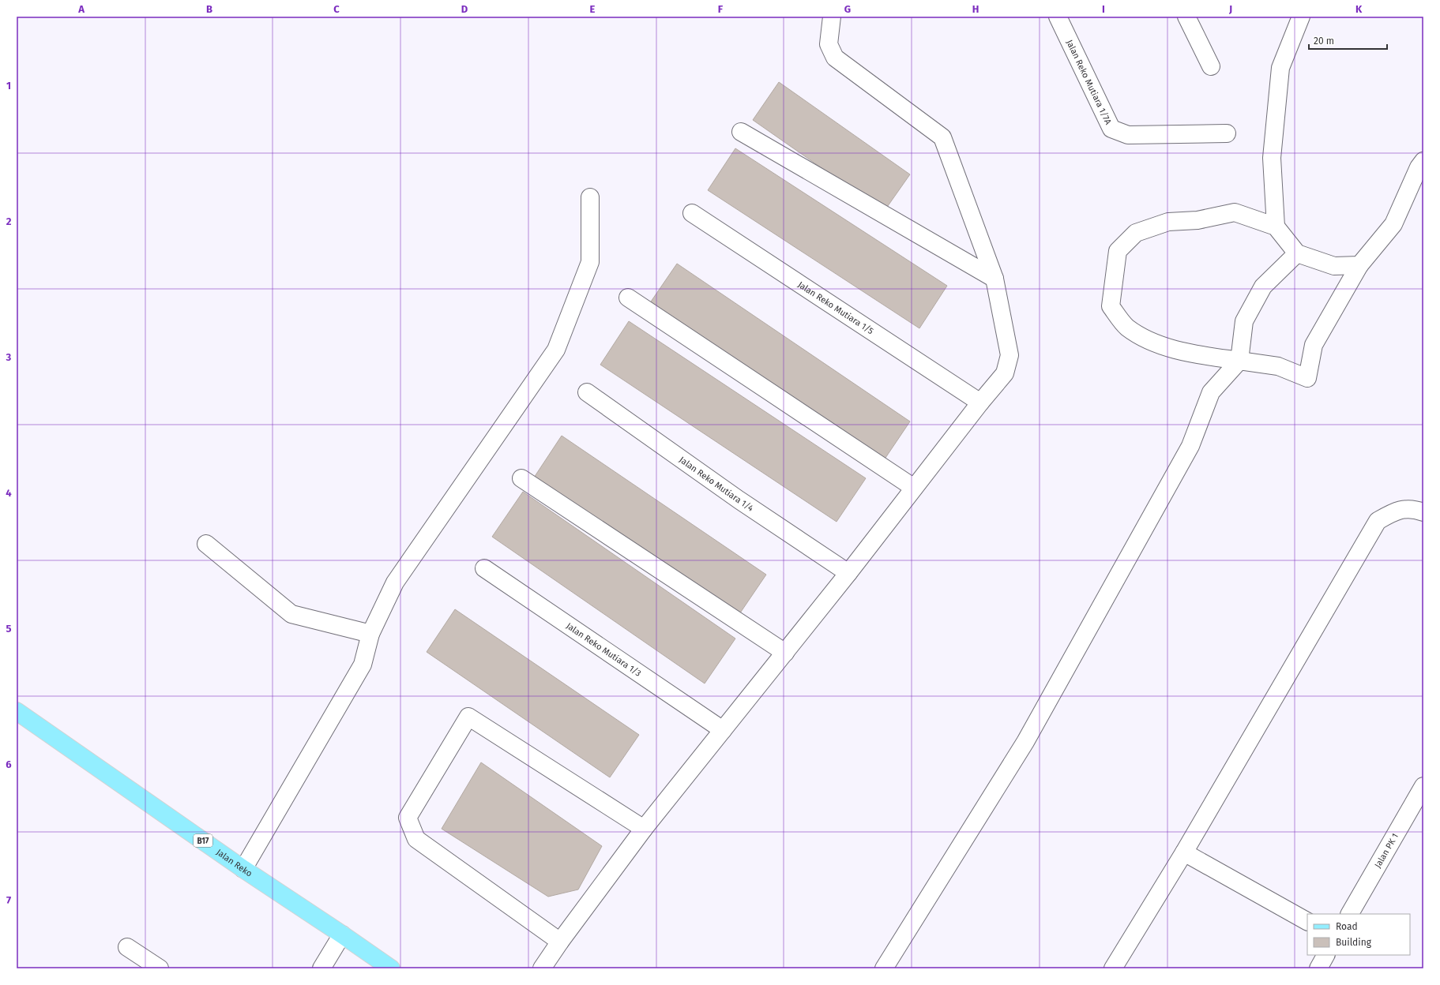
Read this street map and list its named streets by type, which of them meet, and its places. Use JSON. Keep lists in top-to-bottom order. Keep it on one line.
{"streets":{"main road":["B17","Jalan Reko"],"street":["Jalan Reko Mutiara 1/7A","Jalan Reko Mutiara 1/5","Jalan Reko Mutiara 1/4","Jalan Reko Mutiara 1/3","Jalan PK 1"]},"legend":["Road","Building"],"scale_bar":"20 m","grid":{"columns":["A","B","C","D","E","F","G","H","I","J","K"],"rows":["1","2","3","4","5","6","7"]}}
